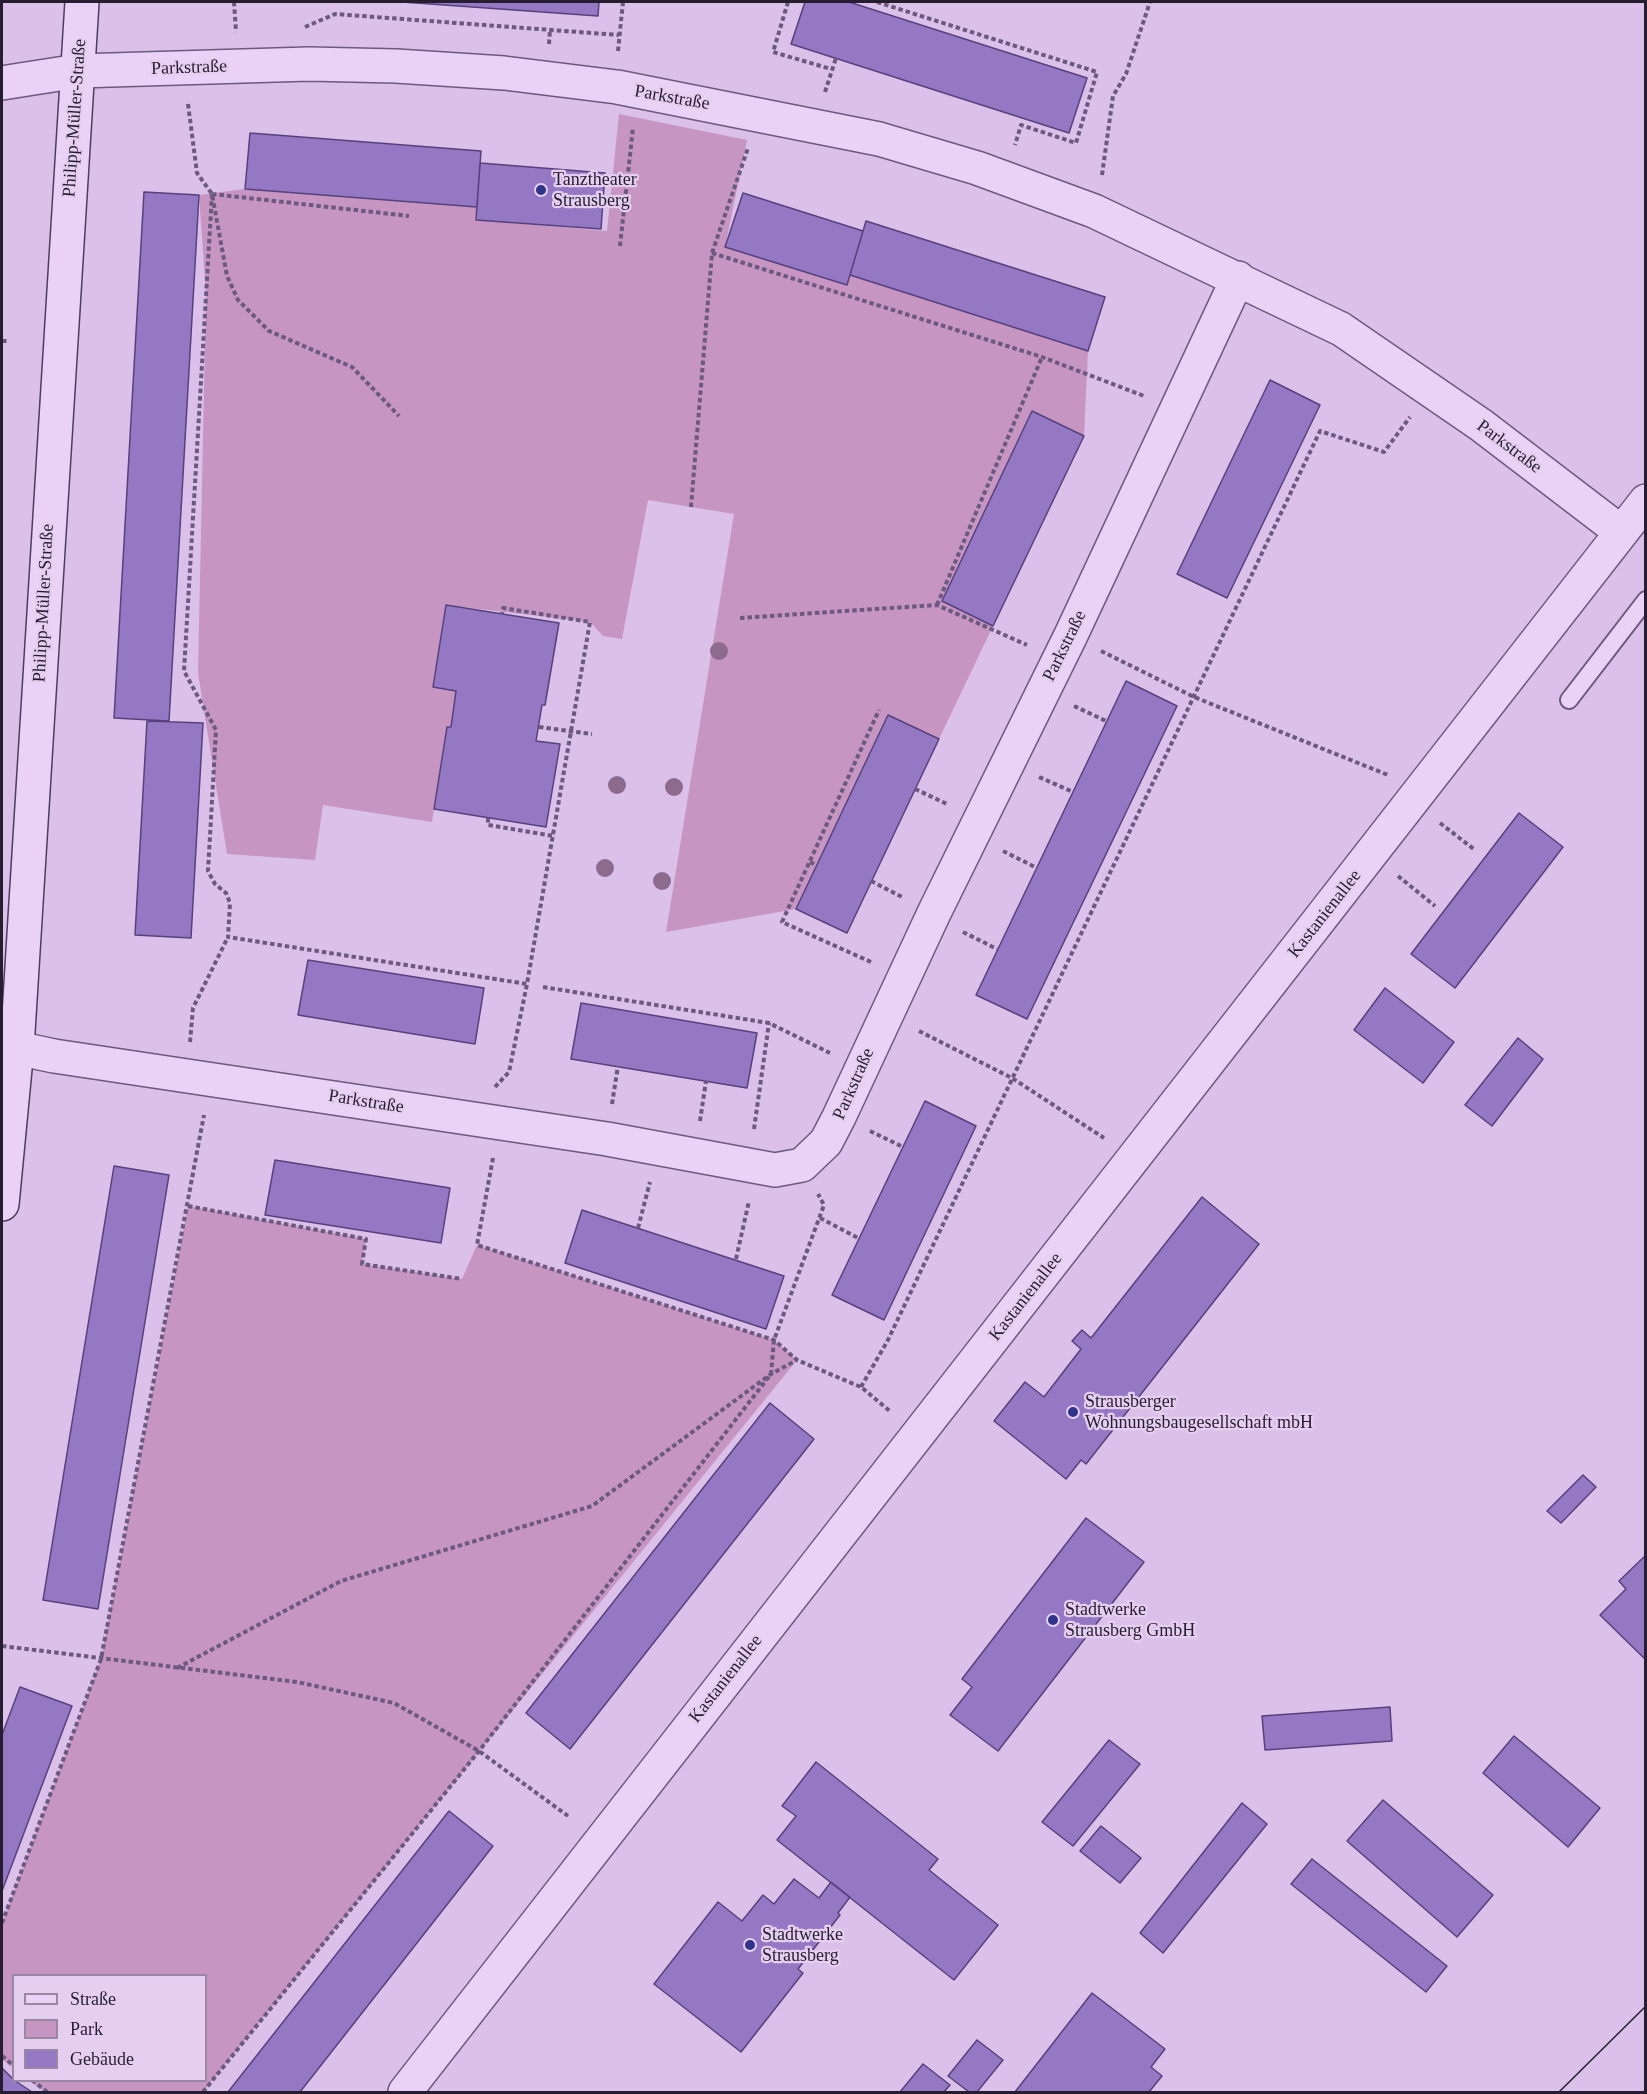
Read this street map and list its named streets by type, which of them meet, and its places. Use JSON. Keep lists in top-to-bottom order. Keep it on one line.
{"streets":{"street":["Parkstraße","Philipp-Müller-Straße","Kastanienallee"]},"crossings":[["Parkstraße","Philipp-Müller-Straße"],["Parkstraße","Kastanienallee"]],"places":["Tanztheater Strausberg","Strausberger Wohnungsbaugesellschaft mbH","Stadtwerke Strausberg GmbH","Stadtwerke Strausberg"],"legend":["Straße","Park","Gebäude"]}
